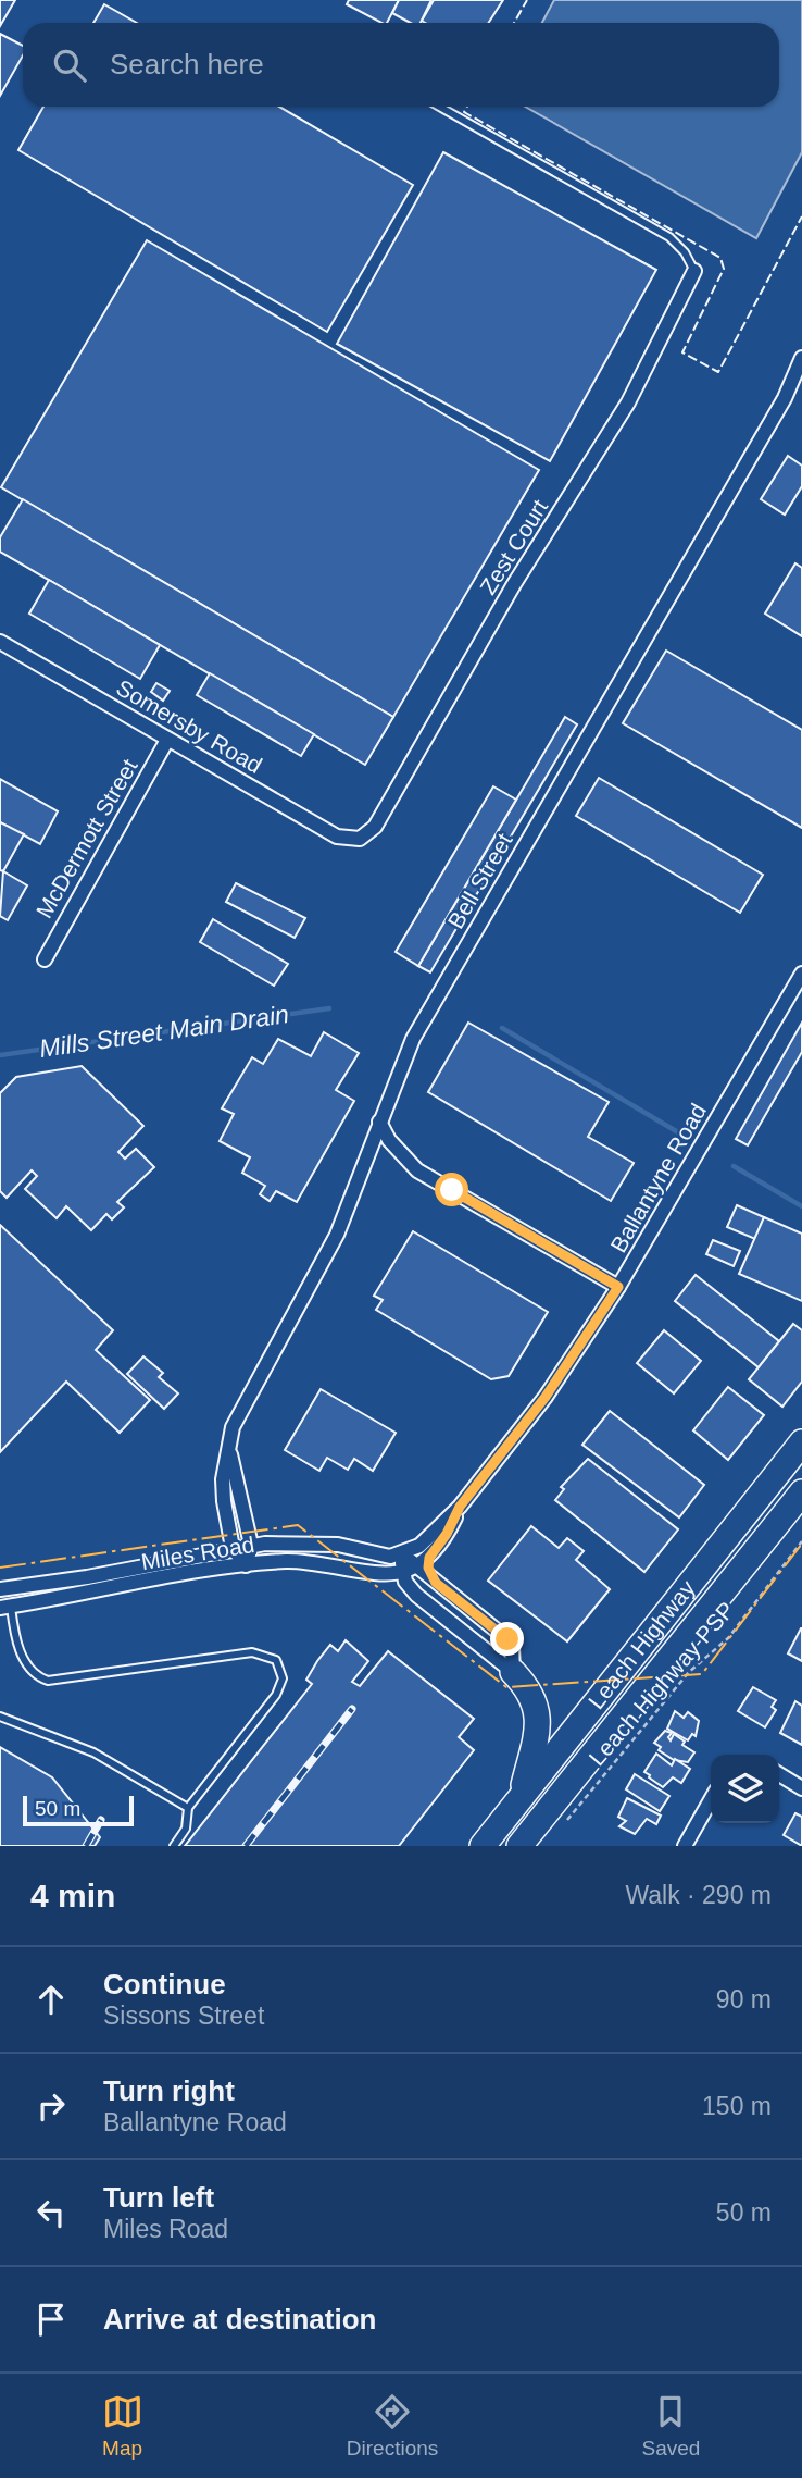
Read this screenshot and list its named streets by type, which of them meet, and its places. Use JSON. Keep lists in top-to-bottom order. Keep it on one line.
{"streets":{"highway":["Leach Highway"],"street":["Zest Court","Somersby Road","McDermott Street","Bell Street","Ballantyne Road","Miles Road"],"path":["Leach Highway PSP"]},"crossings":[["Zest Court","Somersby Road"],["Somersby Road","McDermott Street"],["Bell Street","Miles Road"],["Ballantyne Road","Miles Road"]],"water":["Mills Street Main Drain"],"scale_bar":"50 m","page":{"search":"Search here","scale":"50 m","heading":["4 min","Walk · 290 m"],"list":[["Continue","Sissons Street","90 m"],["Turn right","Ballantyne Road","150 m"],["Turn left","Miles Road","50 m"],"Arrive at destination"],"nav":["Map","Directions","Saved"]}}
